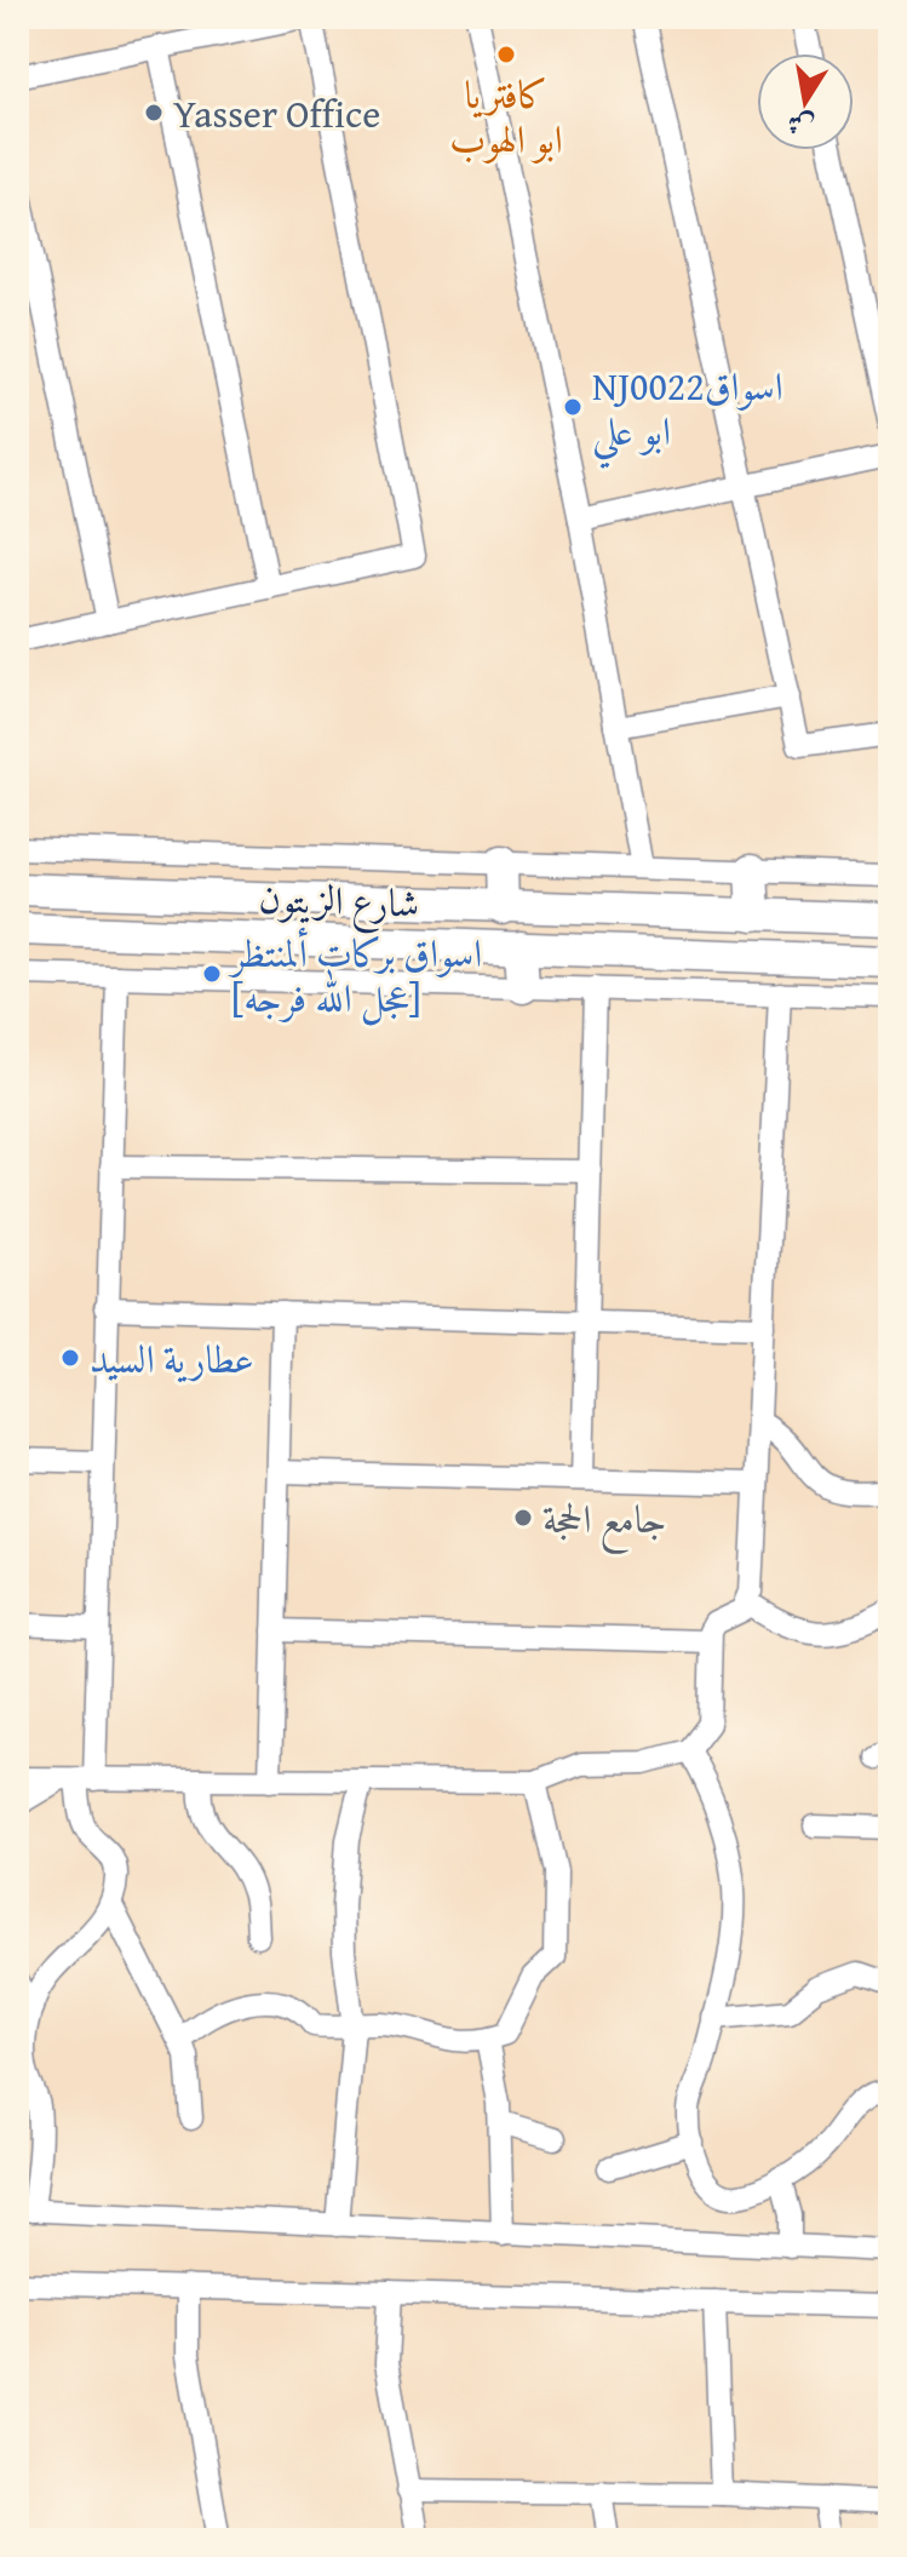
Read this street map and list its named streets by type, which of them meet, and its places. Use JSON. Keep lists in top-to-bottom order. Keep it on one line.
{"streets":{"main road":["شارع الزيتون"]},"places":["كافتريا ابو الهوب","Yasser Office","NJ0022اسواق ابو علي","اسواق بركات ألمنتظر [عجل الله فرجه]","عطارية السيد","جامع الحجة"],"north":"bottom"}
